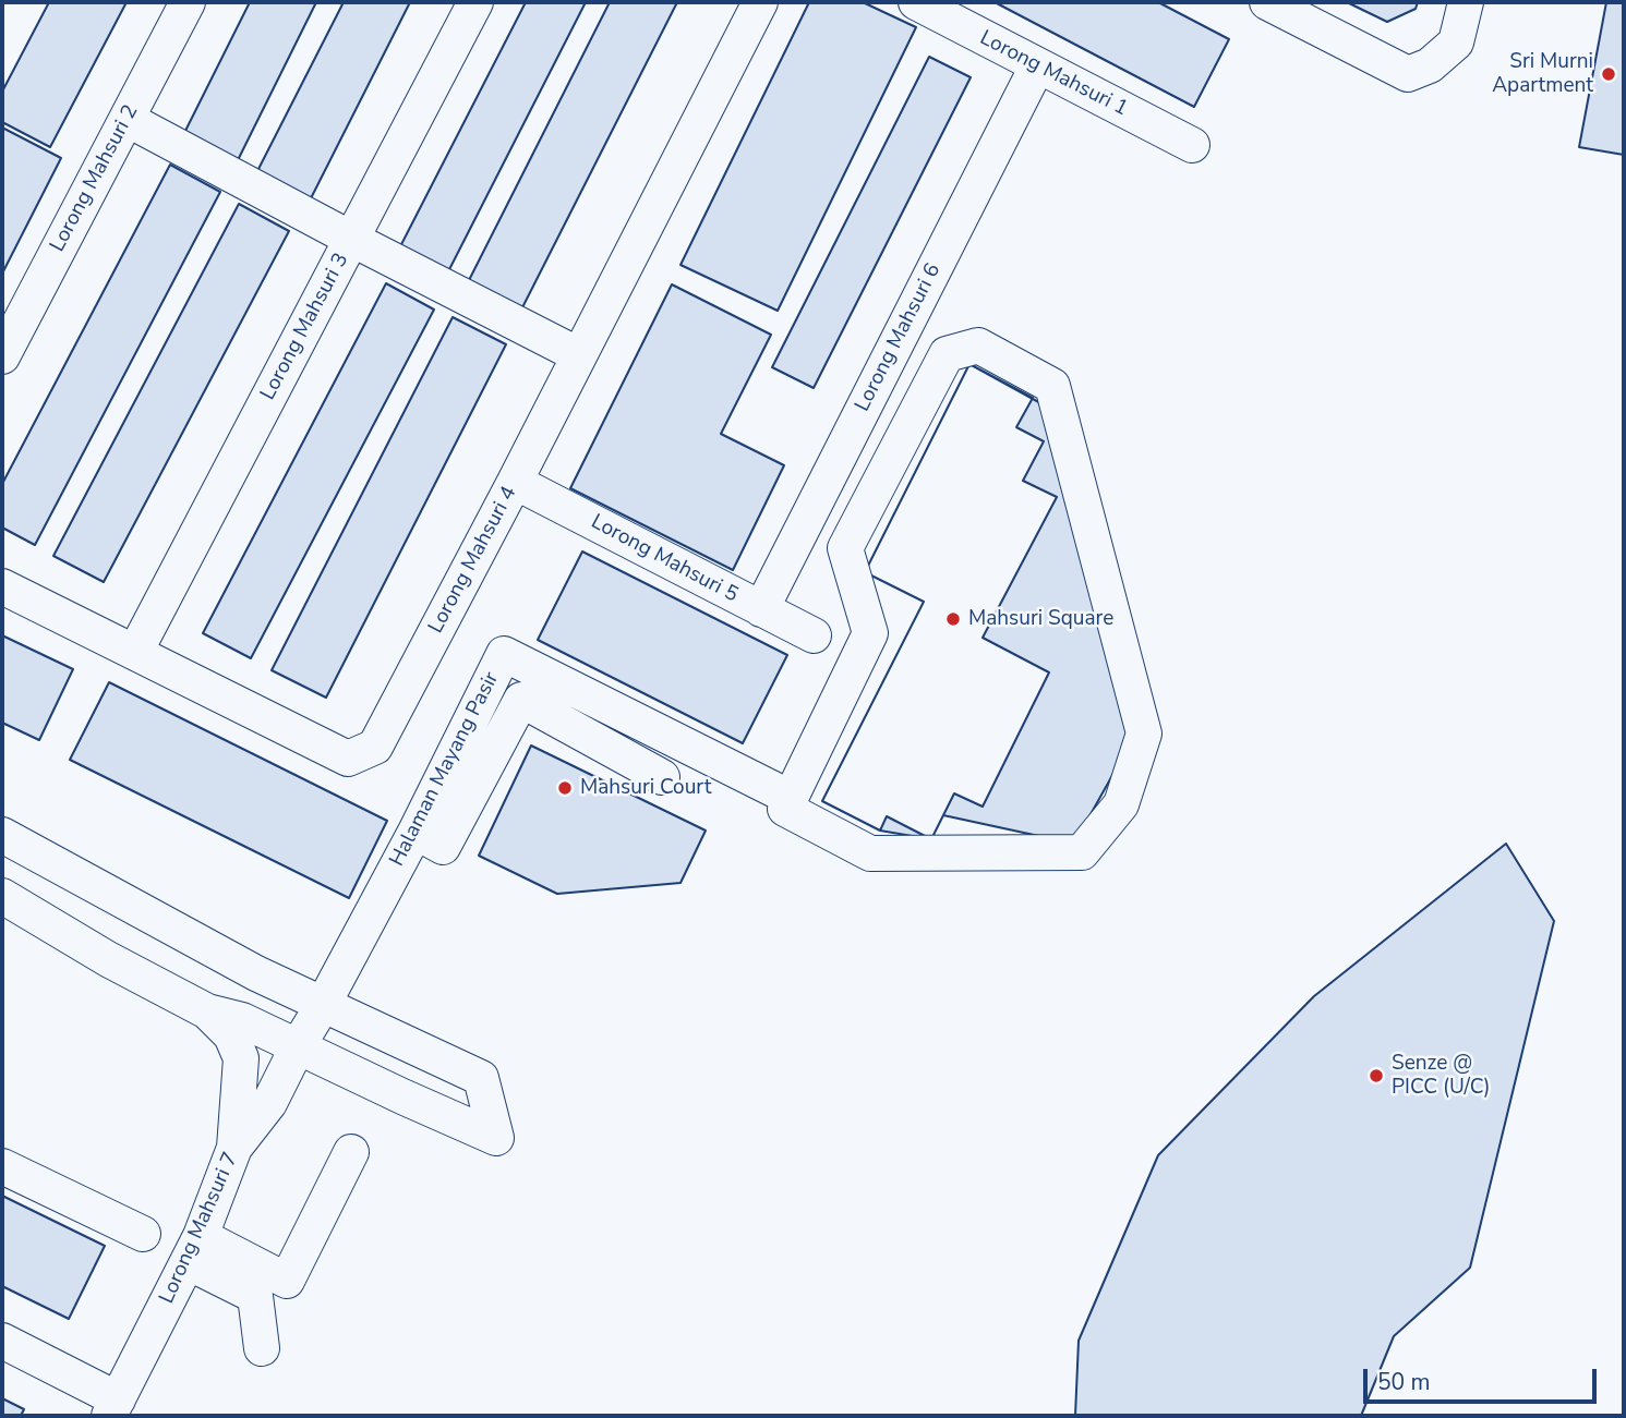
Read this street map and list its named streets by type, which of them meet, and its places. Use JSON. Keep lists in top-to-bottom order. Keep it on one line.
{"streets":{"street":["Lorong Mahsuri 1","Lorong Mahsuri 2","Lorong Mahsuri 3","Lorong Mahsuri 6","Lorong Mahsuri 5","Lorong Mahsuri 4","Halaman Mayang Pasir","Lorong Mahsuri 7"]},"crossings":[["Lorong Mahsuri 1","Lorong Mahsuri 6"],["Lorong Mahsuri 3","Lorong Mahsuri 4"],["Lorong Mahsuri 6","Lorong Mahsuri 5"],["Lorong Mahsuri 5","Lorong Mahsuri 4"],["Halaman Mayang Pasir","Lorong Mahsuri 7"]],"places":["Sri Murni Apartment","Mahsuri Square","Mahsuri Court","Senze @ PICC (U/C)"],"scale_bar":"50 m"}
